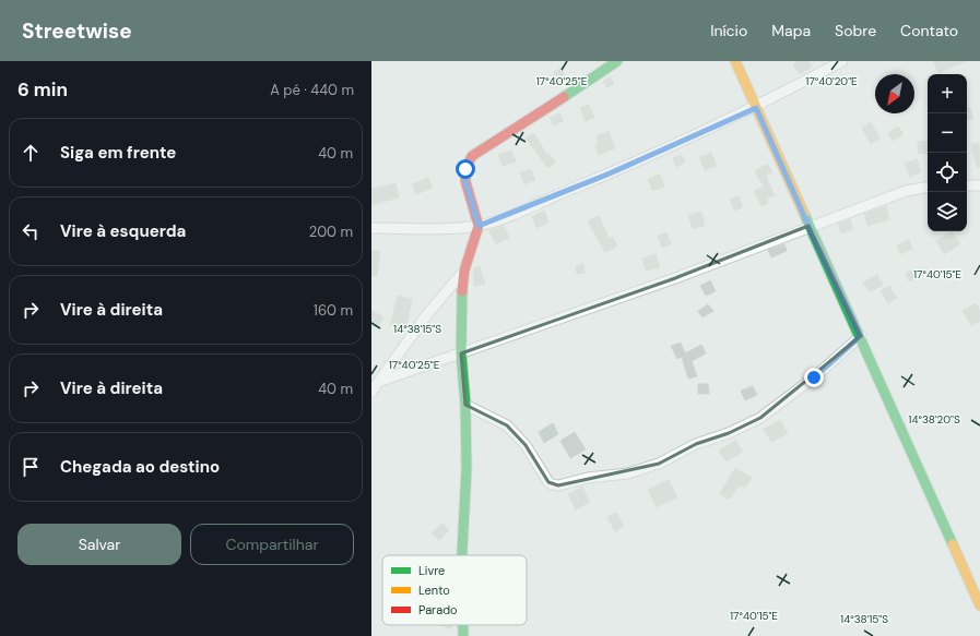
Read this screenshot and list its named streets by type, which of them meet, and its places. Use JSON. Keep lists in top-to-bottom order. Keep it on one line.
{"legend":["Livre","Lento","Parado"],"north":"bottom left","page":{"header":"Streetwise","nav":["Início","Mapa","Sobre","Contato"],"heading":["6 min","A pé · 440 m"],"map_buttons":["+","−"],"list":[["Siga em frente","40 m"],["Vire à esquerda","200 m"],["Vire à direita","160 m"],["Vire à direita","40 m"],"Chegada ao destino"],"buttons":["Salvar","Compartilhar"]},"coordinates":["17°40'25\"E","17°40'20\"E","17°40'15\"E","14°38'15\"S","14°38'20\"S"]}
